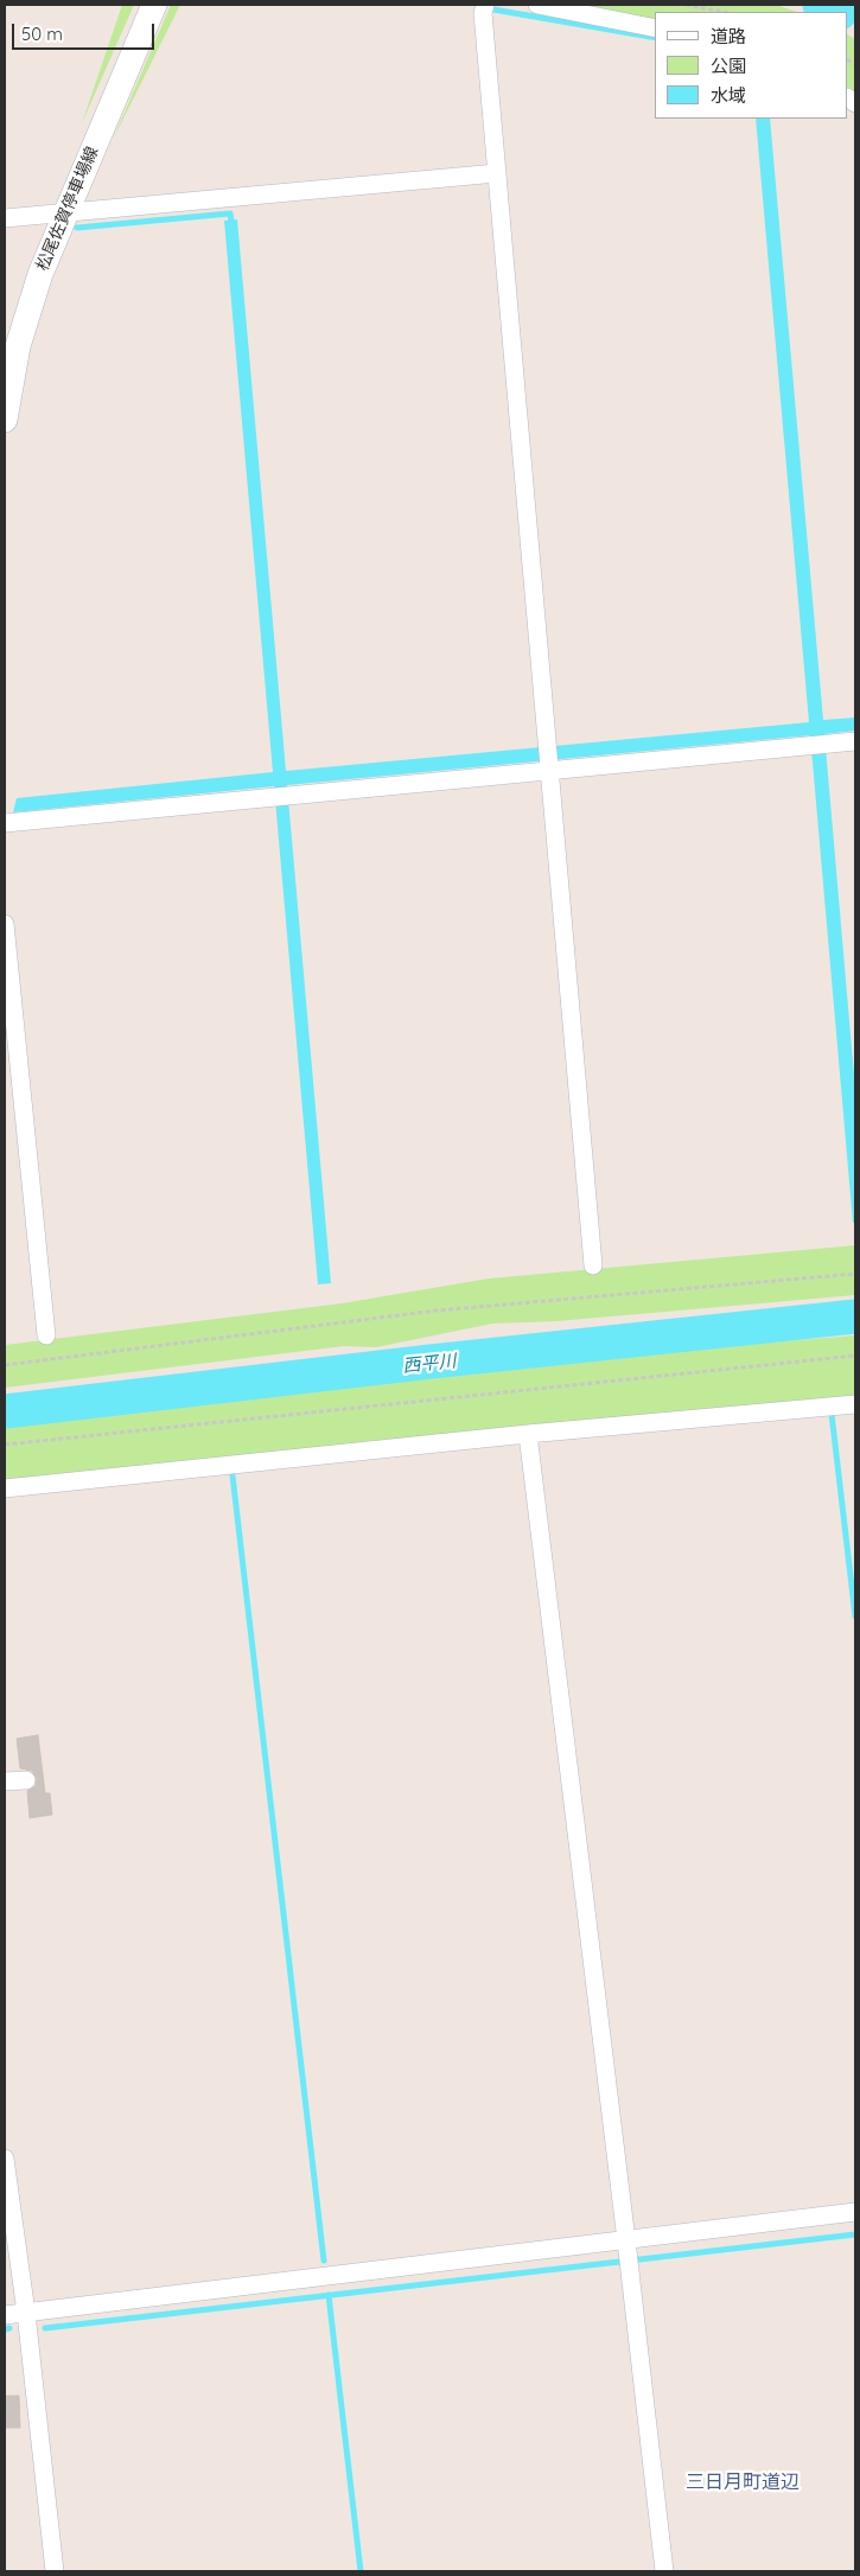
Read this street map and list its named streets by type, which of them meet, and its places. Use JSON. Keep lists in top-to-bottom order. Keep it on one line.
{"streets":{"main road":["松尾佐賀停車場線"]},"districts":["三日月町道辺"],"water":["西平川"],"legend":["道路","公園","水域"],"scale_bar":"50 m"}
